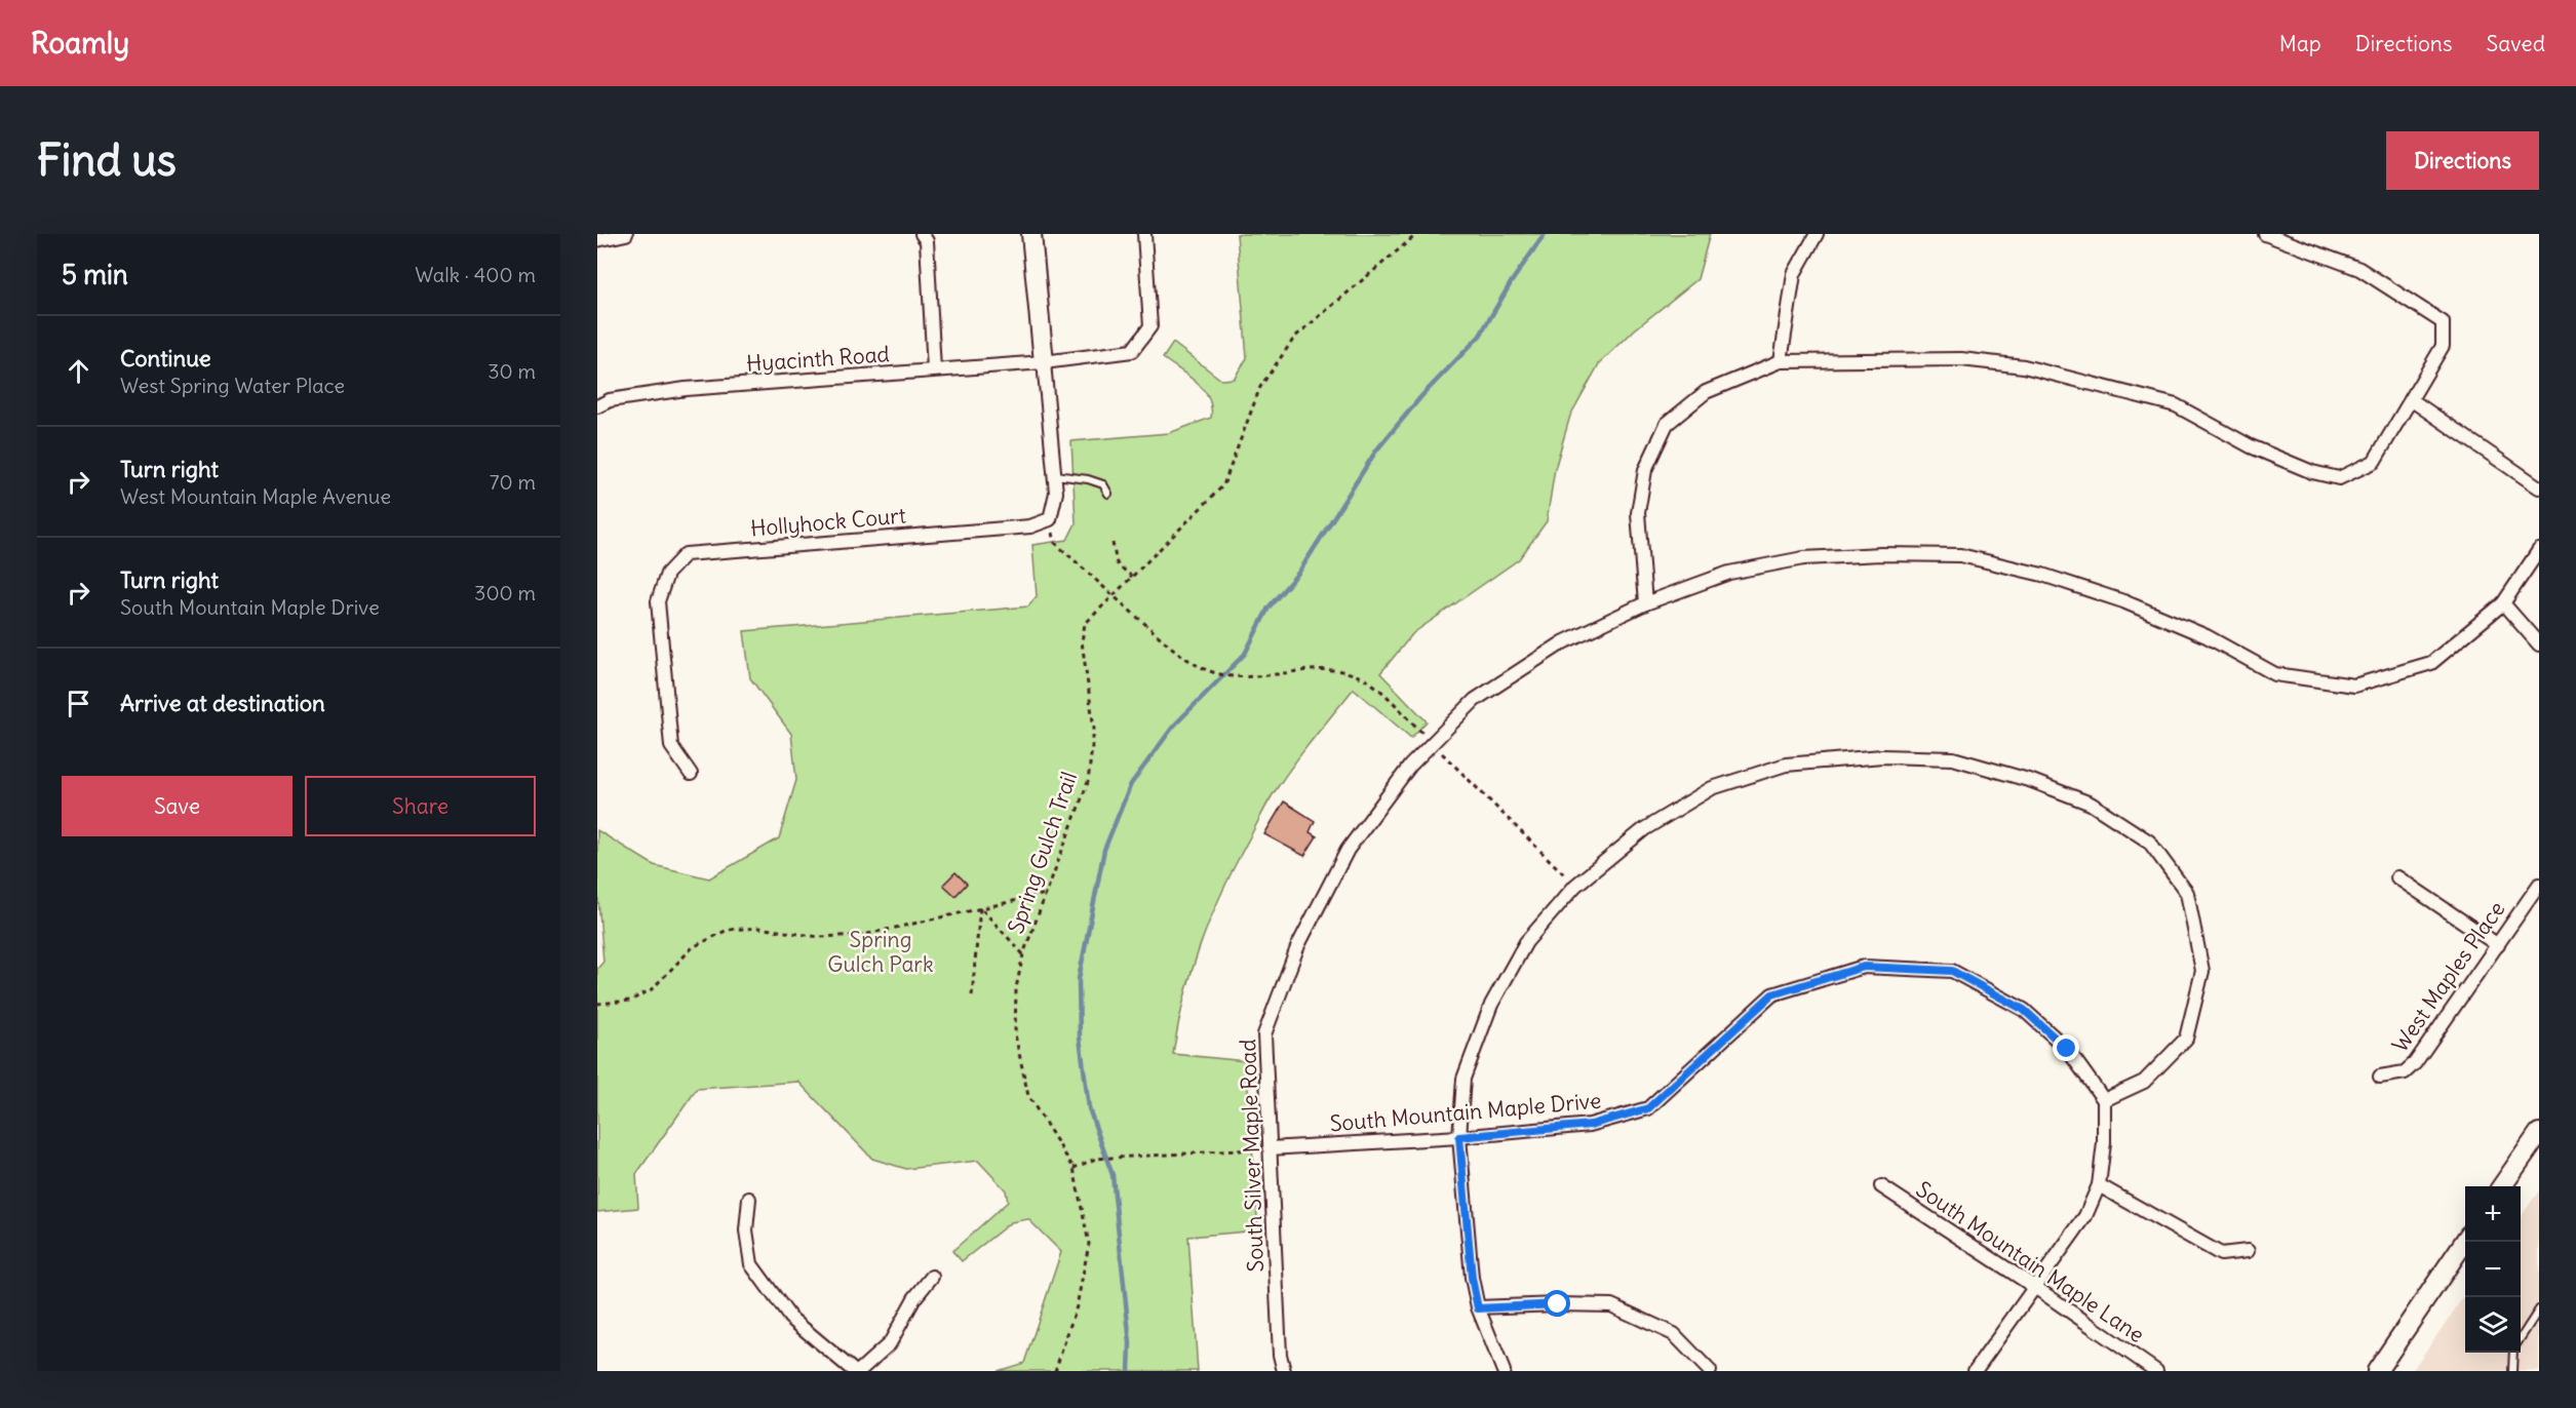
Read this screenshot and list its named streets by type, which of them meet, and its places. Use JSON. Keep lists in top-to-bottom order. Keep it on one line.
{"streets":{"street":["Hyacinth Road","Hollyhock Court","West Maples Place","South Mountain Maple Drive","South Silver Maple Road","South Mountain Maple Lane"],"path":["Spring Gulch Trail"]},"crossings":[["South Mountain Maple Drive","South Silver Maple Road"]],"parks":["Spring Gulch Park"],"page":{"header":"Roamly","nav":["Map","Directions","Saved"],"buttons":["Directions",["Save","Share"]],"title":"Find us","heading":["5 min","Walk · 400 m"],"list":[["Continue","West Spring Water Place","30 m"],["Turn right","West Mountain Maple Avenue","70 m"],["Turn right","South Mountain Maple Drive","300 m"],"Arrive at destination"],"map_buttons":["+","−"]}}
